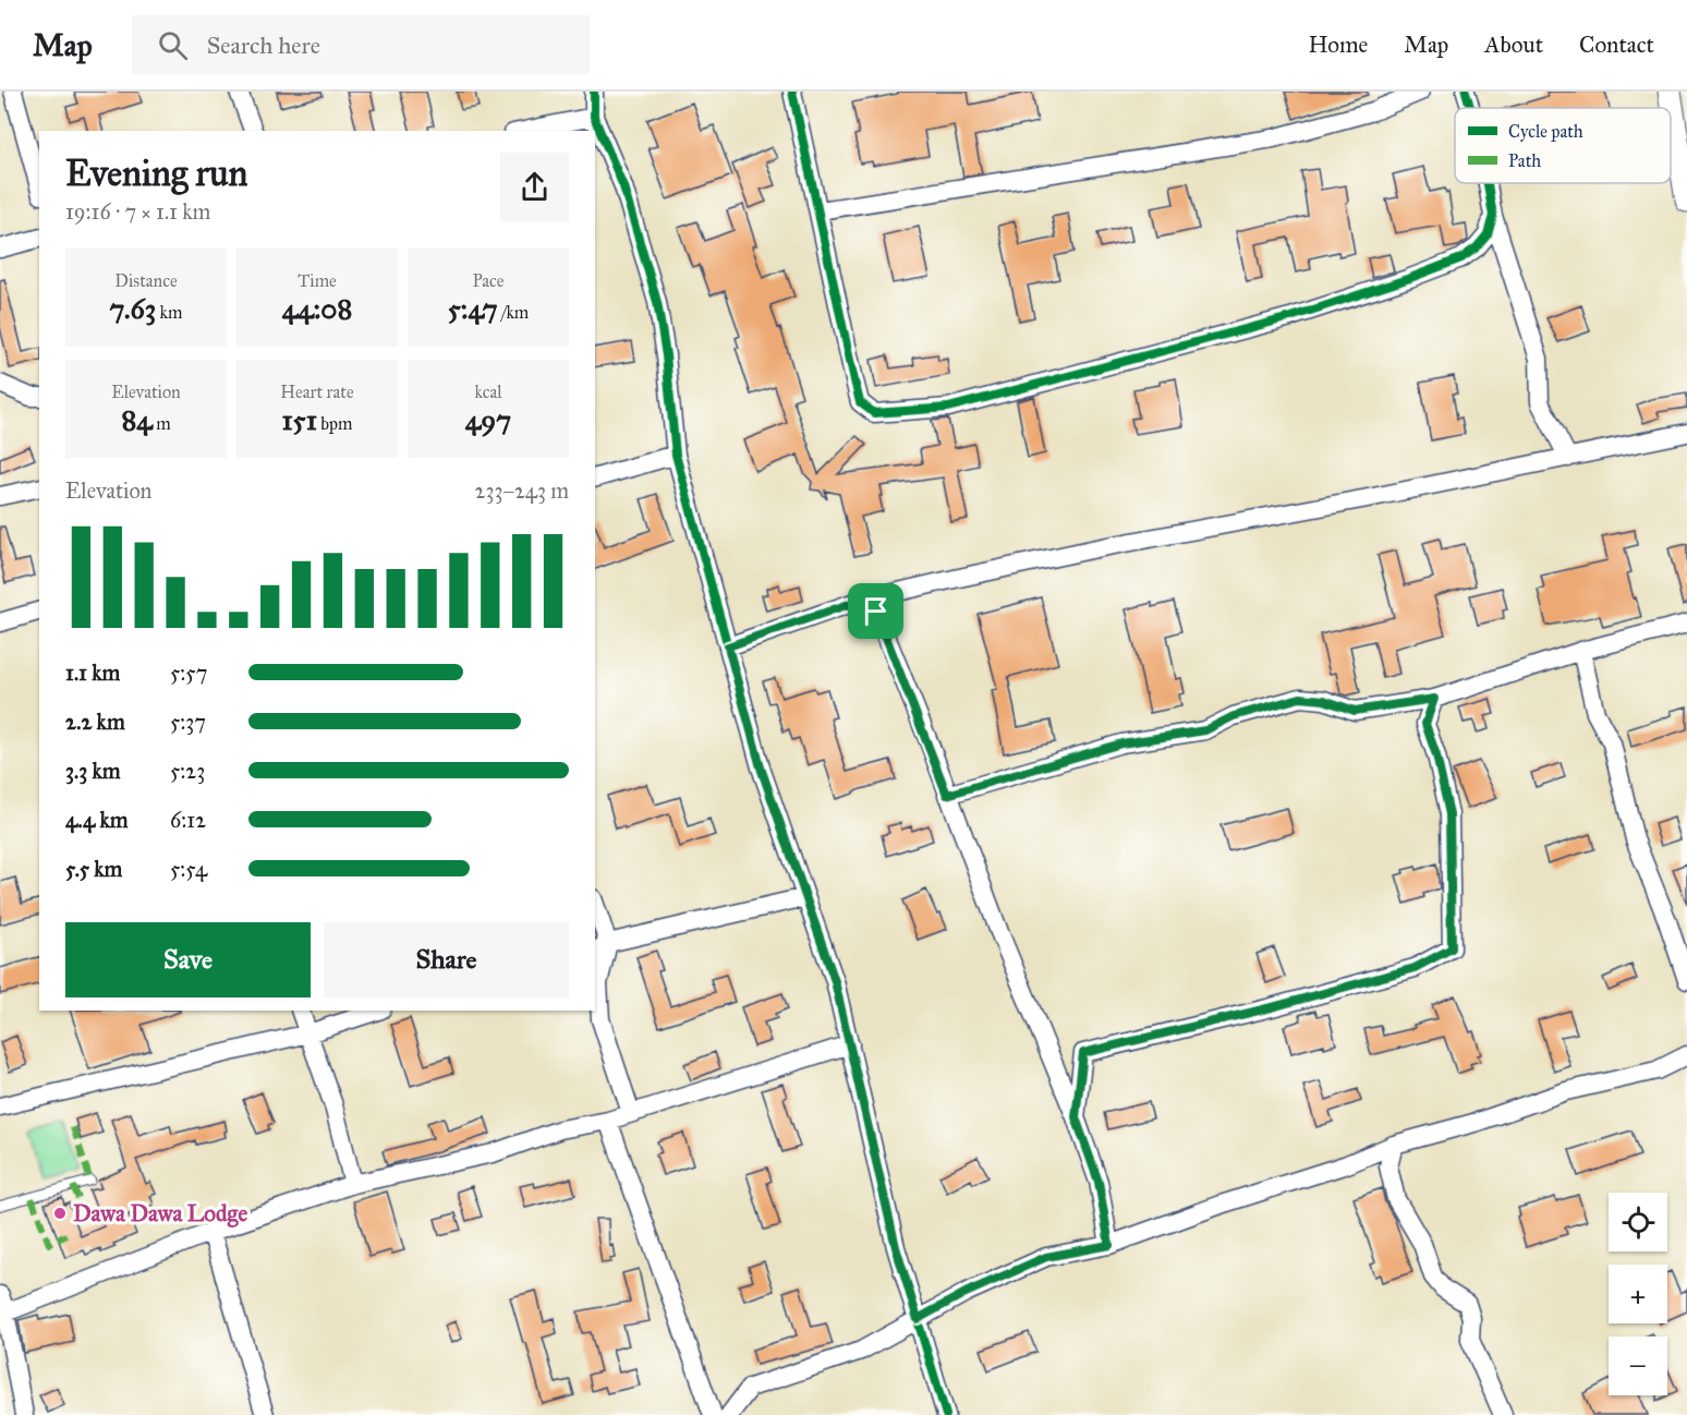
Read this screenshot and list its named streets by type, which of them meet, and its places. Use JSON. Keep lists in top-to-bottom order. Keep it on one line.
{"places":["Dawa Dawa Lodge"],"legend":["Cycle path","Path"],"page":{"header":"Map","search":"Search here","nav":["Home","Map","About","Contact"],"heading":["Evening run","19:16 · 7 × 1.1 km"],"stats":[["Distance","7.63 km"],["Time","44:08"],["Pace","5:47 /km"],["Elevation","84 m"],["Heart rate","151 bpm"],["kcal","497"]],"chart":["Elevation","233–243 m"],"list":[{"name":"1.1 km","note":"5:57"},{"name":"2.2 km","note":"5:37"},{"name":"3.3 km","note":"5:23"},{"name":"4.4 km","note":"6:12"},{"name":"5.5 km","note":"5:54"}],"buttons":["Save","Share"],"map_buttons":["+","−"]}}
